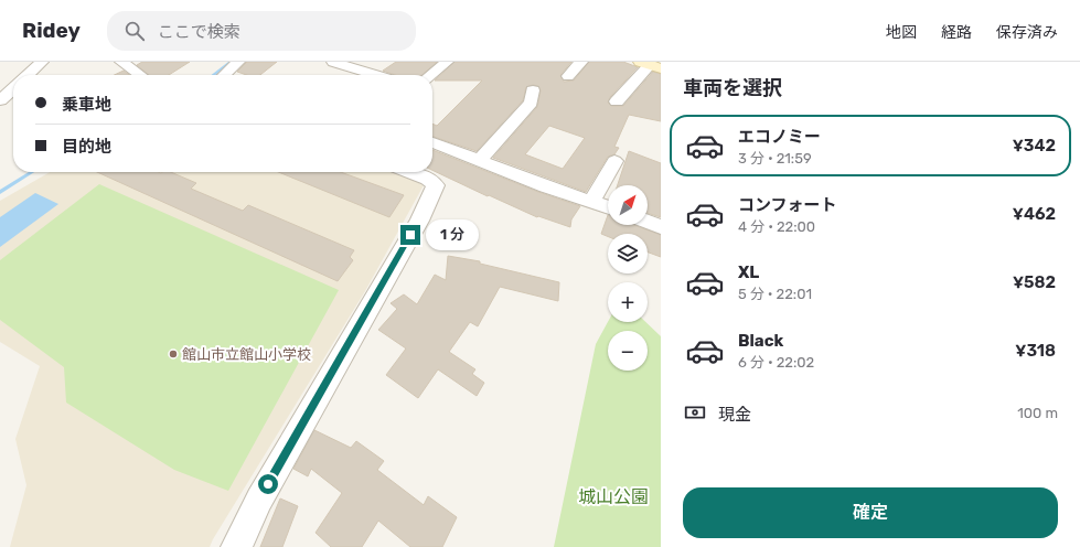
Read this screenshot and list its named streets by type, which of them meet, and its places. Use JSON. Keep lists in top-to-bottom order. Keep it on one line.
{"parks":["城山公園"],"places":["館山市立館山小学校"],"north":"top right","page":{"header":"Ridey","search":"ここで検索","nav":["地図","経路","保存済み"],"heading":"車両を選択","banner":["乗車地","目的地"],"list":[{"name":"エコノミー","note":"3 分 · 21:59","value":"¥342"},{"name":"コンフォート","note":"4 分 · 22:00","value":"¥462"},{"name":"XL","note":"5 分 · 22:01","value":"¥582"},{"name":"Black","note":"6 分 · 22:02","value":"¥318"}],"map_buttons":["+","−"],"bubble":"1 分","pay":["現金","100 m"],"buttons":"確定"}}
